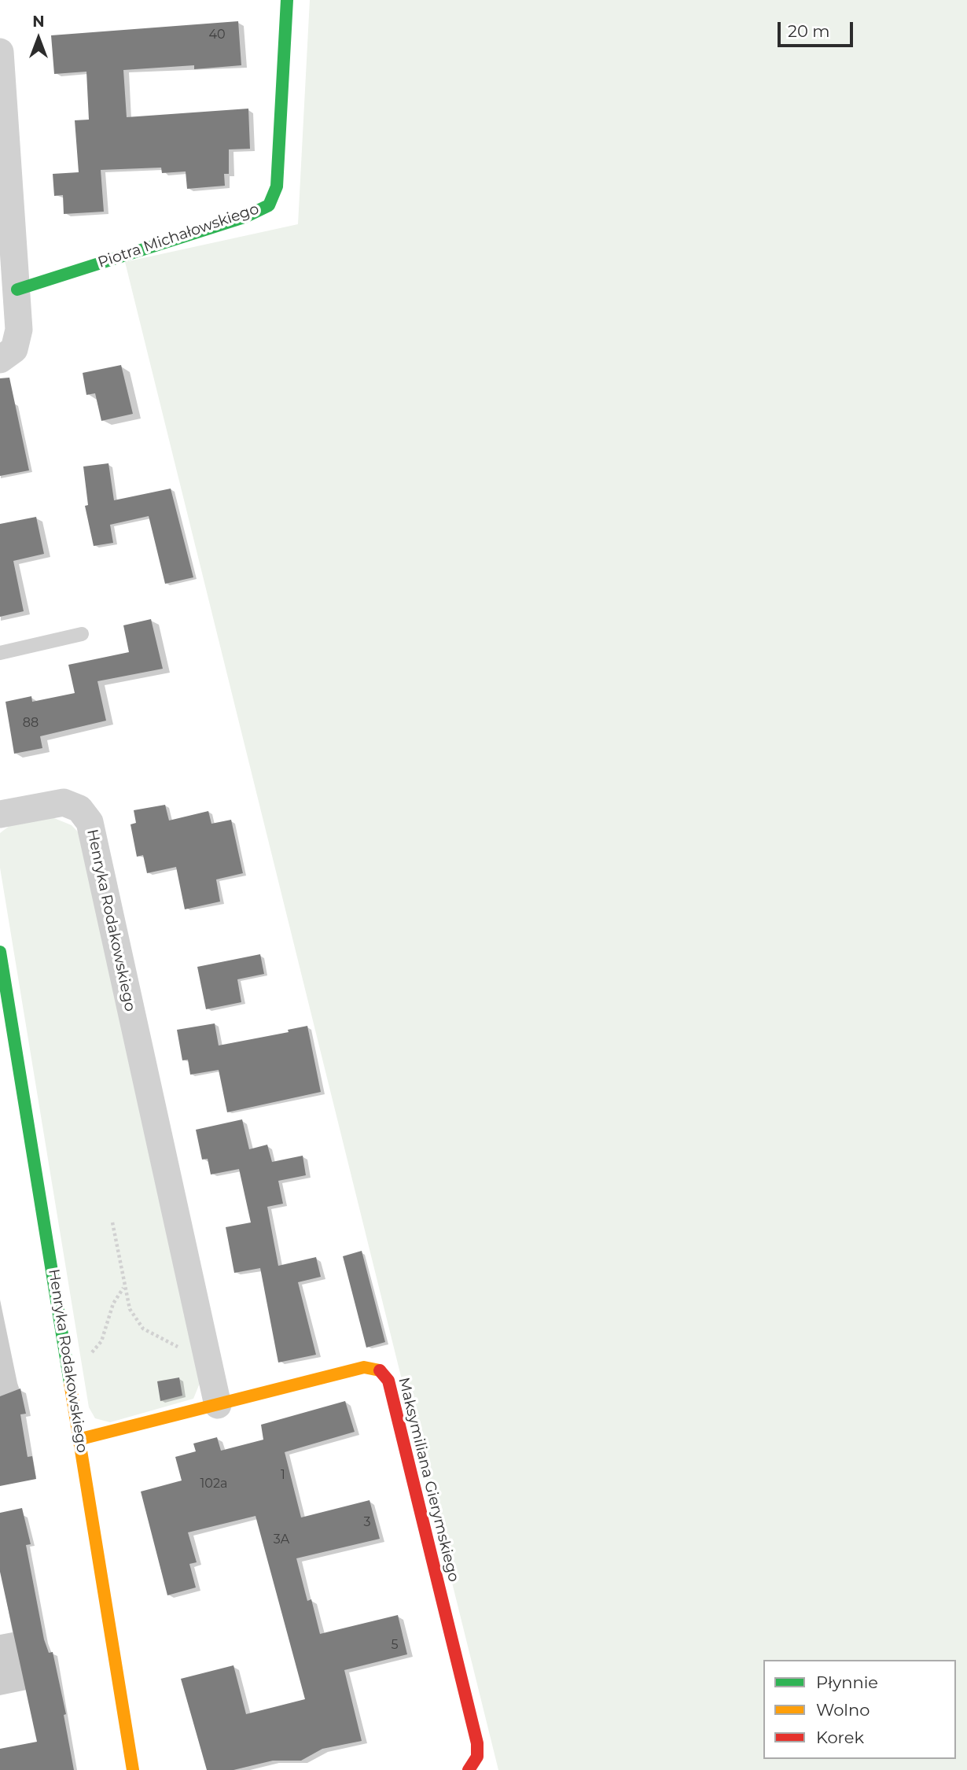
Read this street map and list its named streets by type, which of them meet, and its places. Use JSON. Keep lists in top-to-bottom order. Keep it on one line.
{"streets":{"street":["Piotra Michałowskiego","Henryka Rodakowskiego","Maksymiliana Gierymskiego"]},"crossings":[["Henryka Rodakowskiego","Maksymiliana Gierymskiego"]],"house_numbers":["40","88","1","102a","3","3A","5"],"legend":["Płynnie","Wolno","Korek"],"scale_bar":"20 m","north":"top"}
